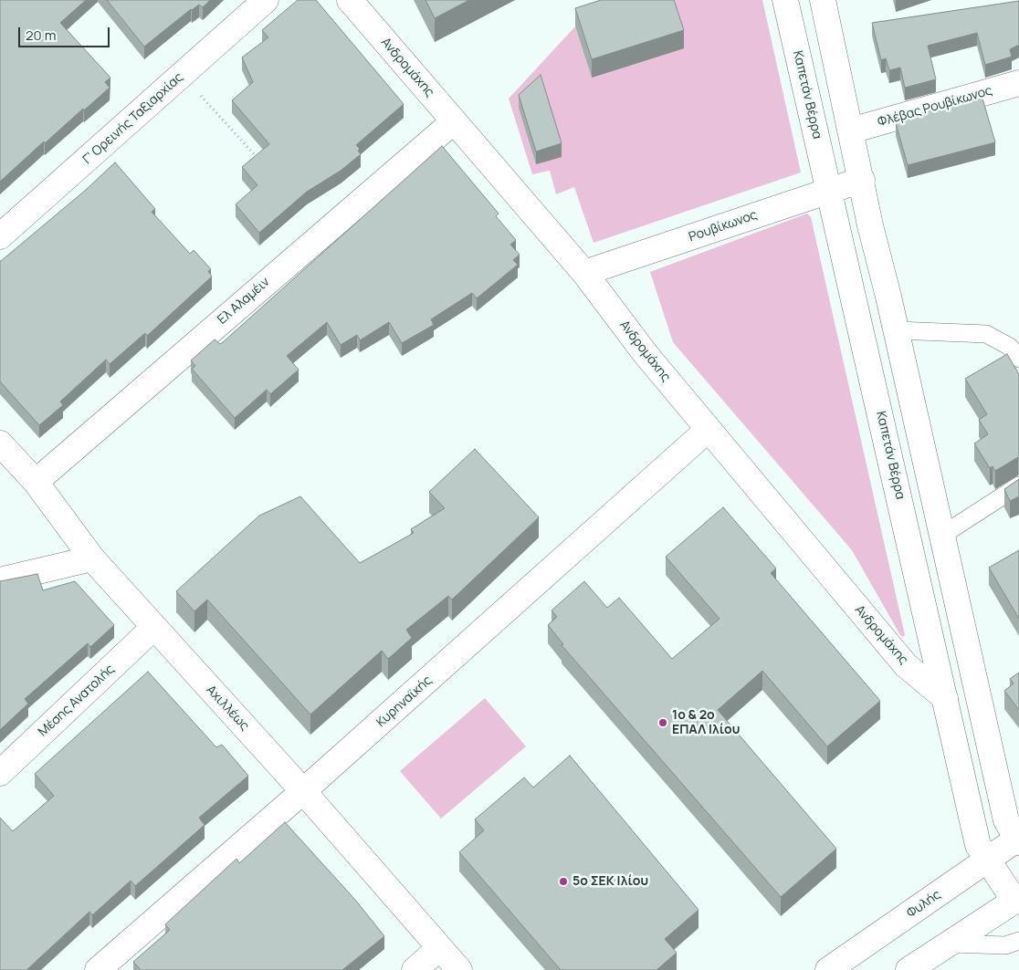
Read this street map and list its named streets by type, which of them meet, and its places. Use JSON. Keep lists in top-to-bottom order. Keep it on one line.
{"streets":{"street":["Ανδρομάχης","Καπετάν Βέρρα","Φλέβας Ρουβίκωνος","Γ' Ορεινής Ταξιαρχίας","Ρουβίκωνος","Ελ Αλαμέιν","Μέσης Ανατολής","Κυρηναϊκής","Αχιλλέως","Φυλής"]},"crossings":[["Ανδρομάχης","Καπετάν Βέρρα"],["Ανδρομάχης","Ρουβίκωνος"],["Ανδρομάχης","Ελ Αλαμέιν"],["Ανδρομάχης","Κυρηναϊκής"],["Καπετάν Βέρρα","Ρουβίκωνος"],["Καπετάν Βέρρα","Φυλής"],["Ελ Αλαμέιν","Αχιλλέως"],["Μέσης Ανατολής","Αχιλλέως"],["Κυρηναϊκής","Αχιλλέως"]],"places":["1ο & 2ο ΕΠΑΛ Ιλίου","5ο ΣΕΚ Ιλίου"],"scale_bar":"20 m"}
